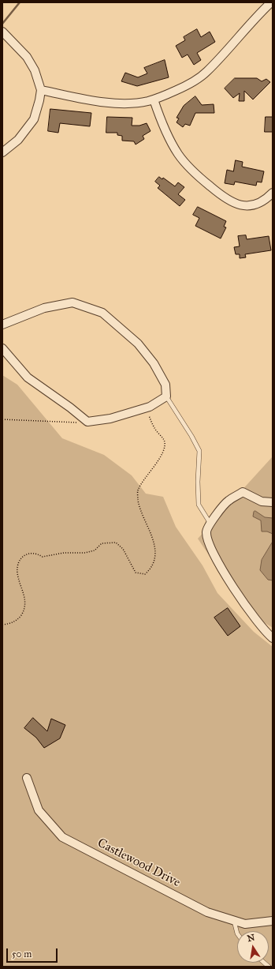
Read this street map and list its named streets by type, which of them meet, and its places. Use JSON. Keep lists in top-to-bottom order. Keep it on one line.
{"streets":{"street":["Castlewood Drive"]},"scale_bar":"50 m","north":"top"}
